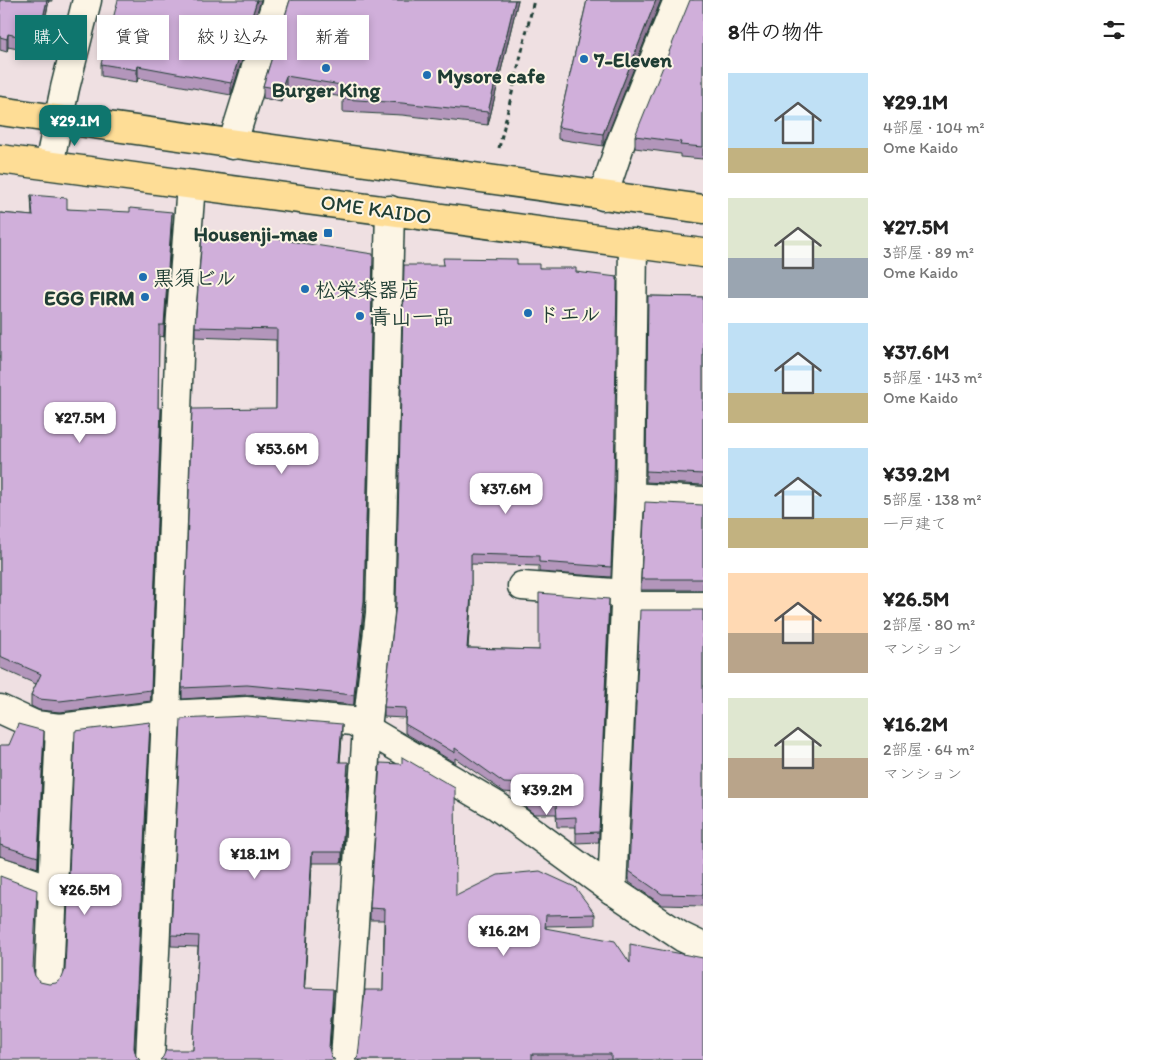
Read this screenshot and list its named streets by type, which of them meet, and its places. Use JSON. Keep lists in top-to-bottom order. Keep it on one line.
{"streets":{"main road":["OME KAIDO"]},"places":{"other":["7-Eleven","Burger King","Mysore cafe","黒須ビル","松栄楽器店","EGG FIRM","ドエル","青山一品"],"transit":["Housenji-mae"]},"page":{"heading":"8件の物件","chip":["購入","賃貸","絞り込み","新着"],"list":[{"name":"¥29.1M","note":"4部屋 · 104 m² · Ome Kaido"},{"name":"¥27.5M","note":"3部屋 · 89 m² · Ome Kaido"},{"name":"¥37.6M","note":"5部屋 · 143 m² · Ome Kaido"},{"name":"¥39.2M","note":"5部屋 · 138 m² · 一戸建て"},{"name":"¥26.5M","note":"2部屋 · 80 m² · マンション"},{"name":"¥16.2M","note":"2部屋 · 64 m² · マンション"}],"price":["¥29.1M","¥27.5M","¥53.6M","¥37.6M","¥39.2M","¥18.1M","¥26.5M","¥16.2M"]}}
